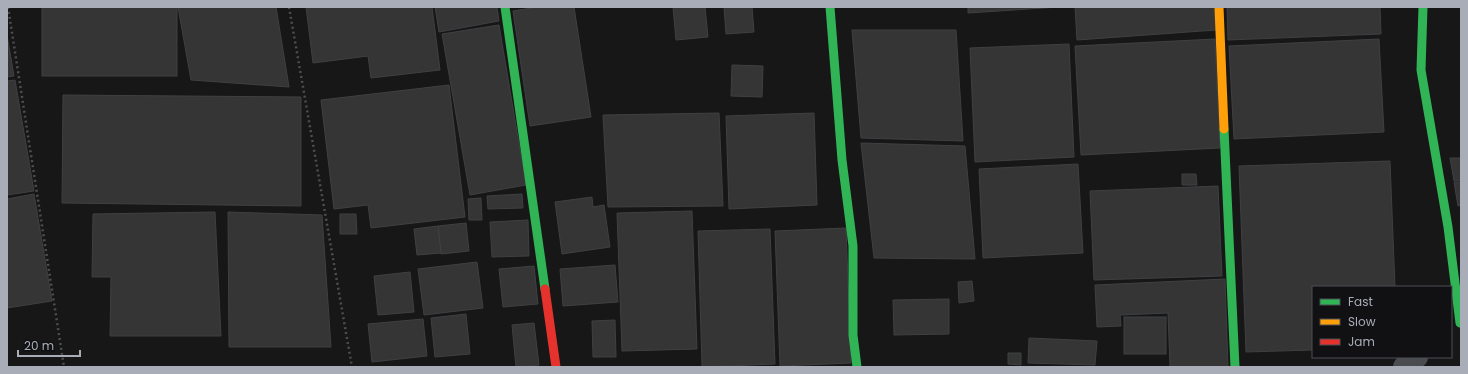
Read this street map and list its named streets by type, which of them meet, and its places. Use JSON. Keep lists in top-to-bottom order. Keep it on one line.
{"legend":["Fast","Slow","Jam"],"scale_bar":"20 m"}
